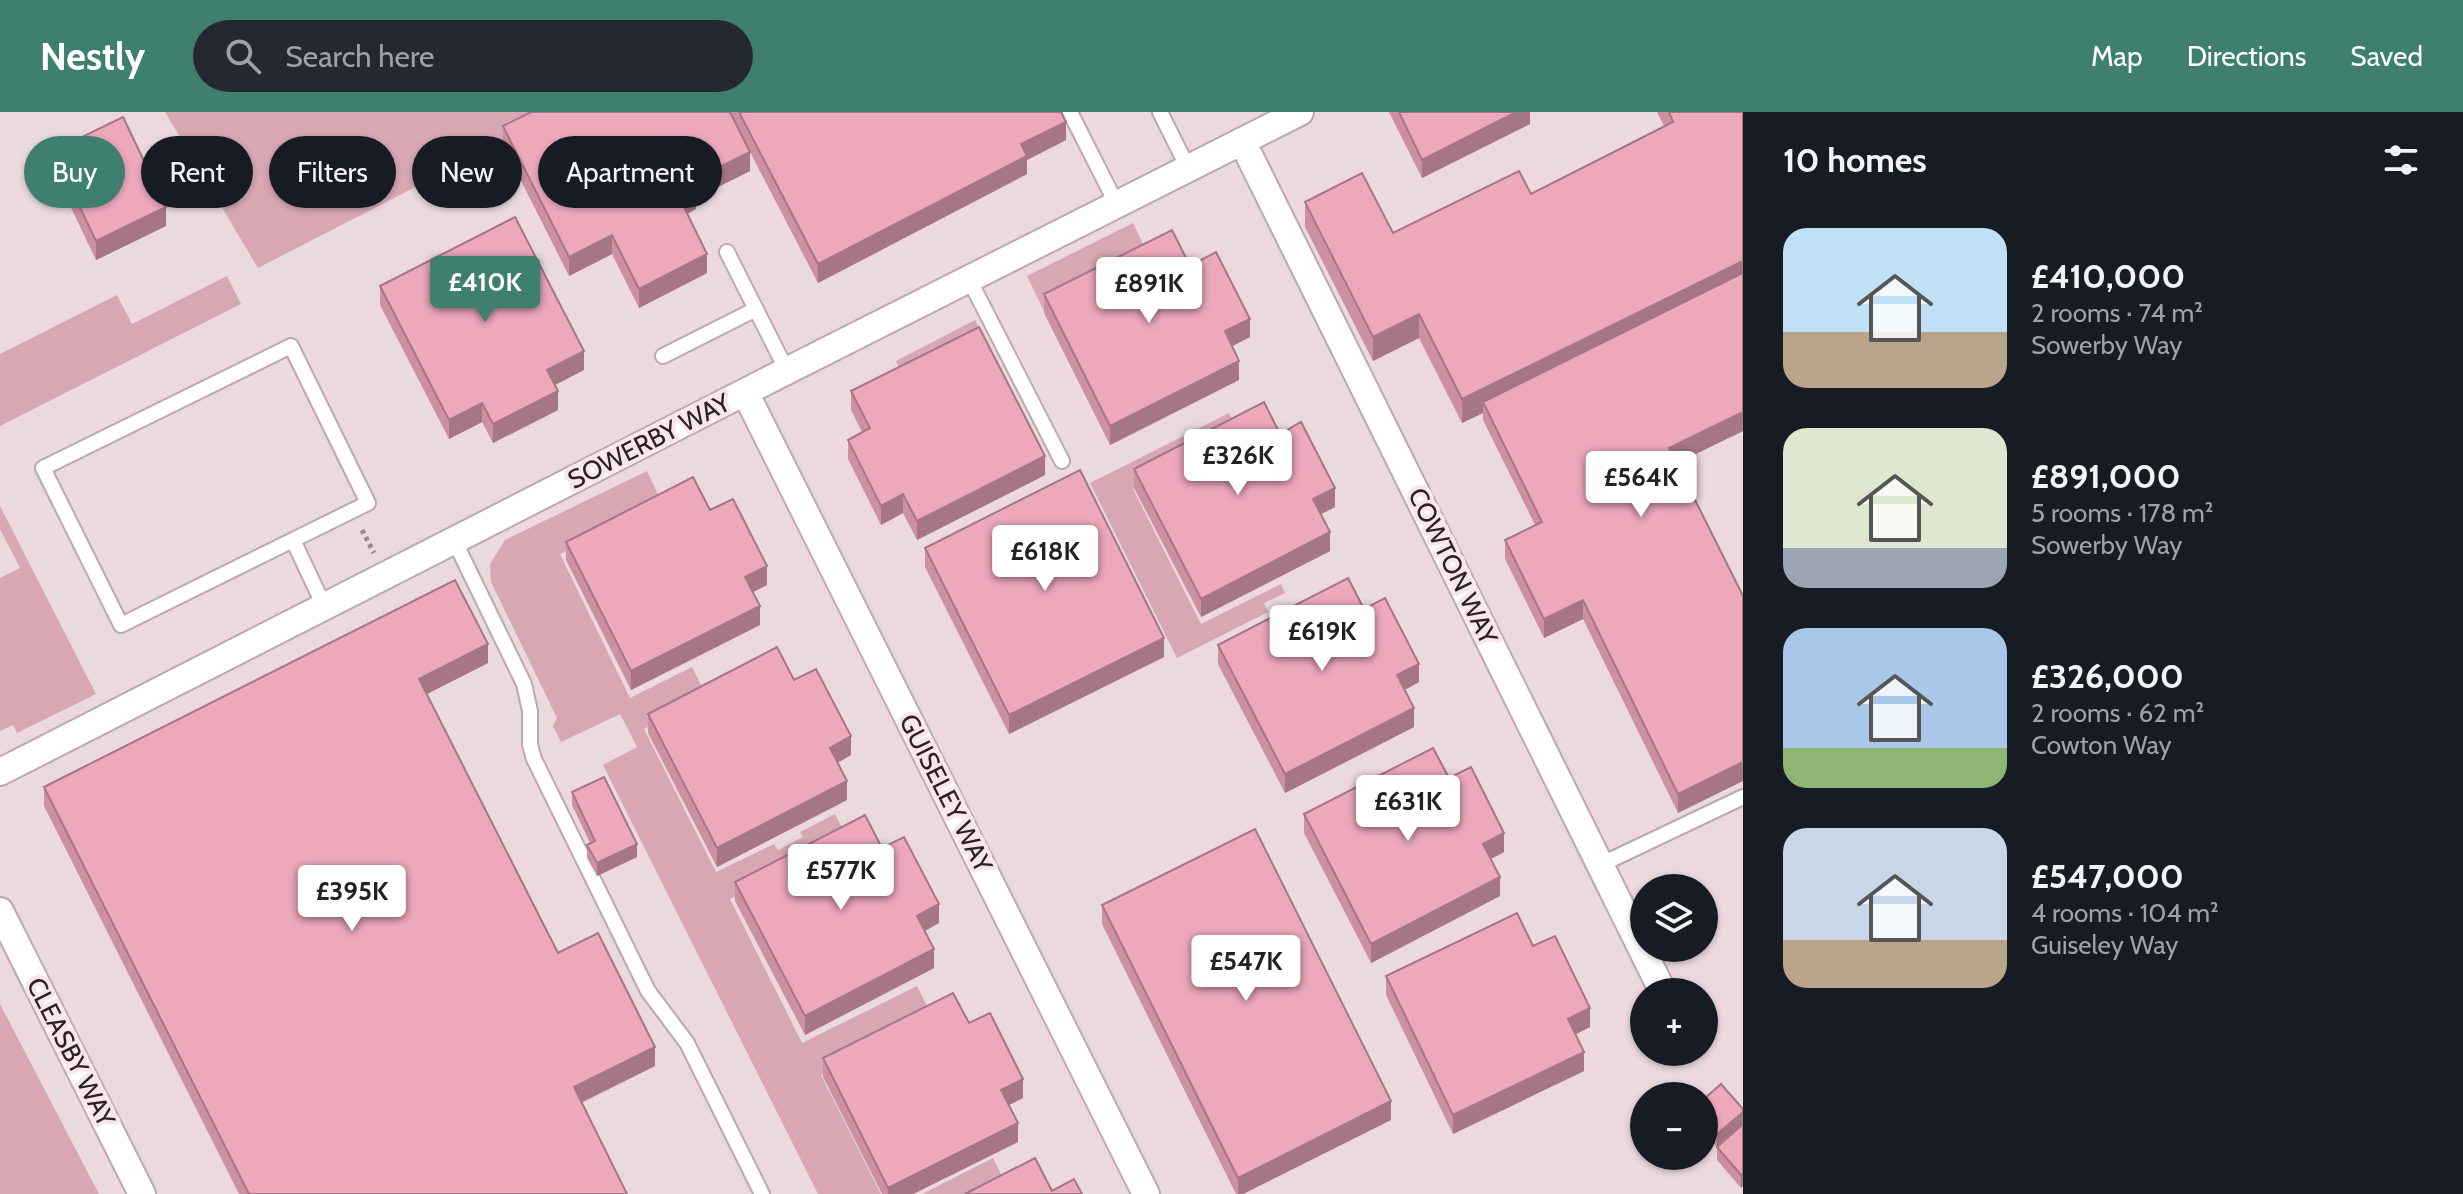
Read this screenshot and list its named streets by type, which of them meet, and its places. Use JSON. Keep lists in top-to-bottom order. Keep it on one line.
{"streets":{"street":["SOWERBY WAY","COWTON WAY","GUISELEY WAY","CLEASBY WAY"]},"crossings":[["SOWERBY WAY","COWTON WAY"],["SOWERBY WAY","GUISELEY WAY"]],"page":{"header":"Nestly","search":"Search here","nav":["Map","Directions","Saved"],"heading":"10 homes","chip":["Buy","Rent","Filters","New","Apartment"],"list":[{"name":"£410,000","note":"2 rooms · 74 m² · Sowerby Way"},{"name":"£891,000","note":"5 rooms · 178 m² · Sowerby Way"},{"name":"£326,000","note":"2 rooms · 62 m² · Cowton Way"},{"name":"£547,000","note":"4 rooms · 104 m² · Guiseley Way"}],"price":["£410K","£891K","£326K","£564K","£618K","£619K","£631K","£577K","£395K","£547K"],"map_buttons":["+","−"]}}
